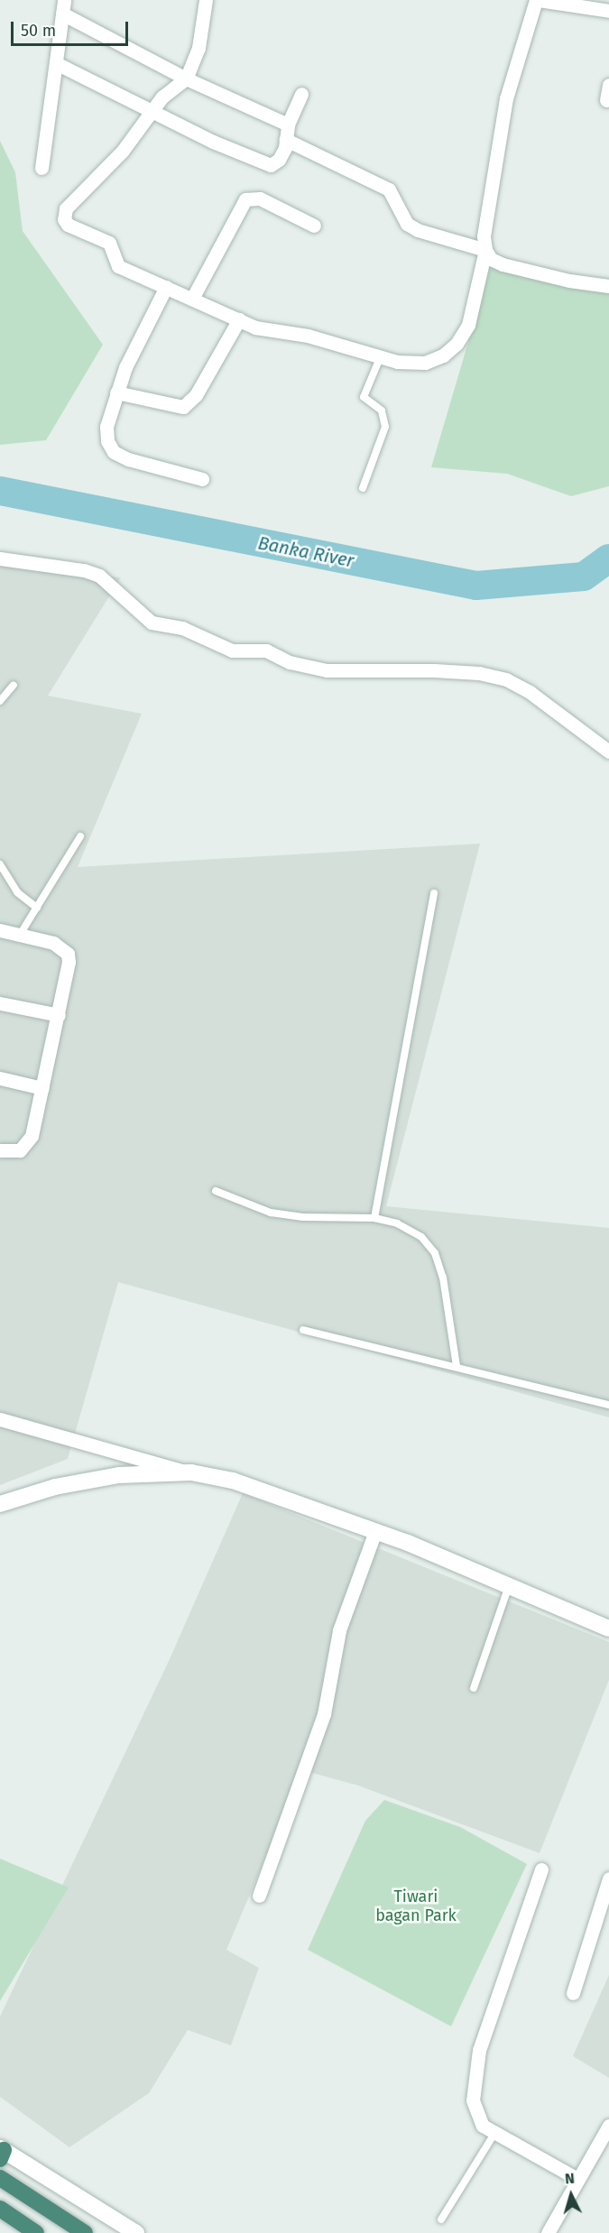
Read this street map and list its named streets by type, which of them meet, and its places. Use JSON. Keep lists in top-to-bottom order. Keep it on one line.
{"water":["Banka River"],"parks":["Tiwari bagan Park"],"scale_bar":"50 m","north":"top"}
